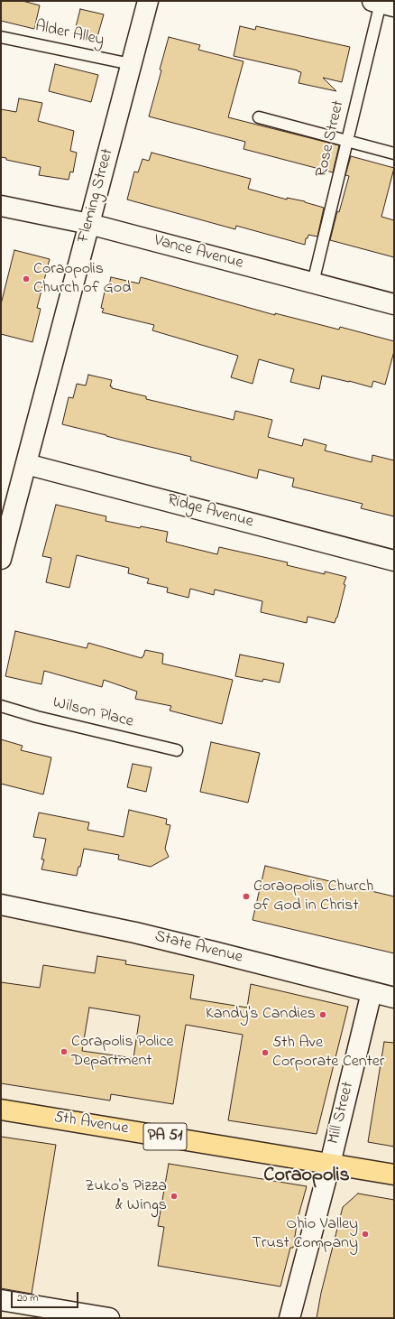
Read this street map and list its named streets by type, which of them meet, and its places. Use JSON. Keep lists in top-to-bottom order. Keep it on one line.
{"streets":{"main road":["5th Avenue","PA 51"],"street":["Fleming Street","Vance Avenue","Ridge Avenue","State Avenue","Mill Street"],"lane":["Alder Alley","Rose Street","Wilson Place"]},"crossings":[["Alder Alley","Fleming Street"],["Rose Street","Vance Avenue"],["Fleming Street","Vance Avenue"],["Fleming Street","Ridge Avenue"],["State Avenue","Mill Street"],["Mill Street","5th Avenue"]],"districts":["Coraopolis"],"places":["Coraopolis Church of God","Coraopolis Church of God in Christ","Kandy's Candies","Corapolis Police Department","5th Ave Corporate Center","Zuko's Pizza & Wings","Ohio Valley Trust Company"],"scale_bar":"20 m"}
